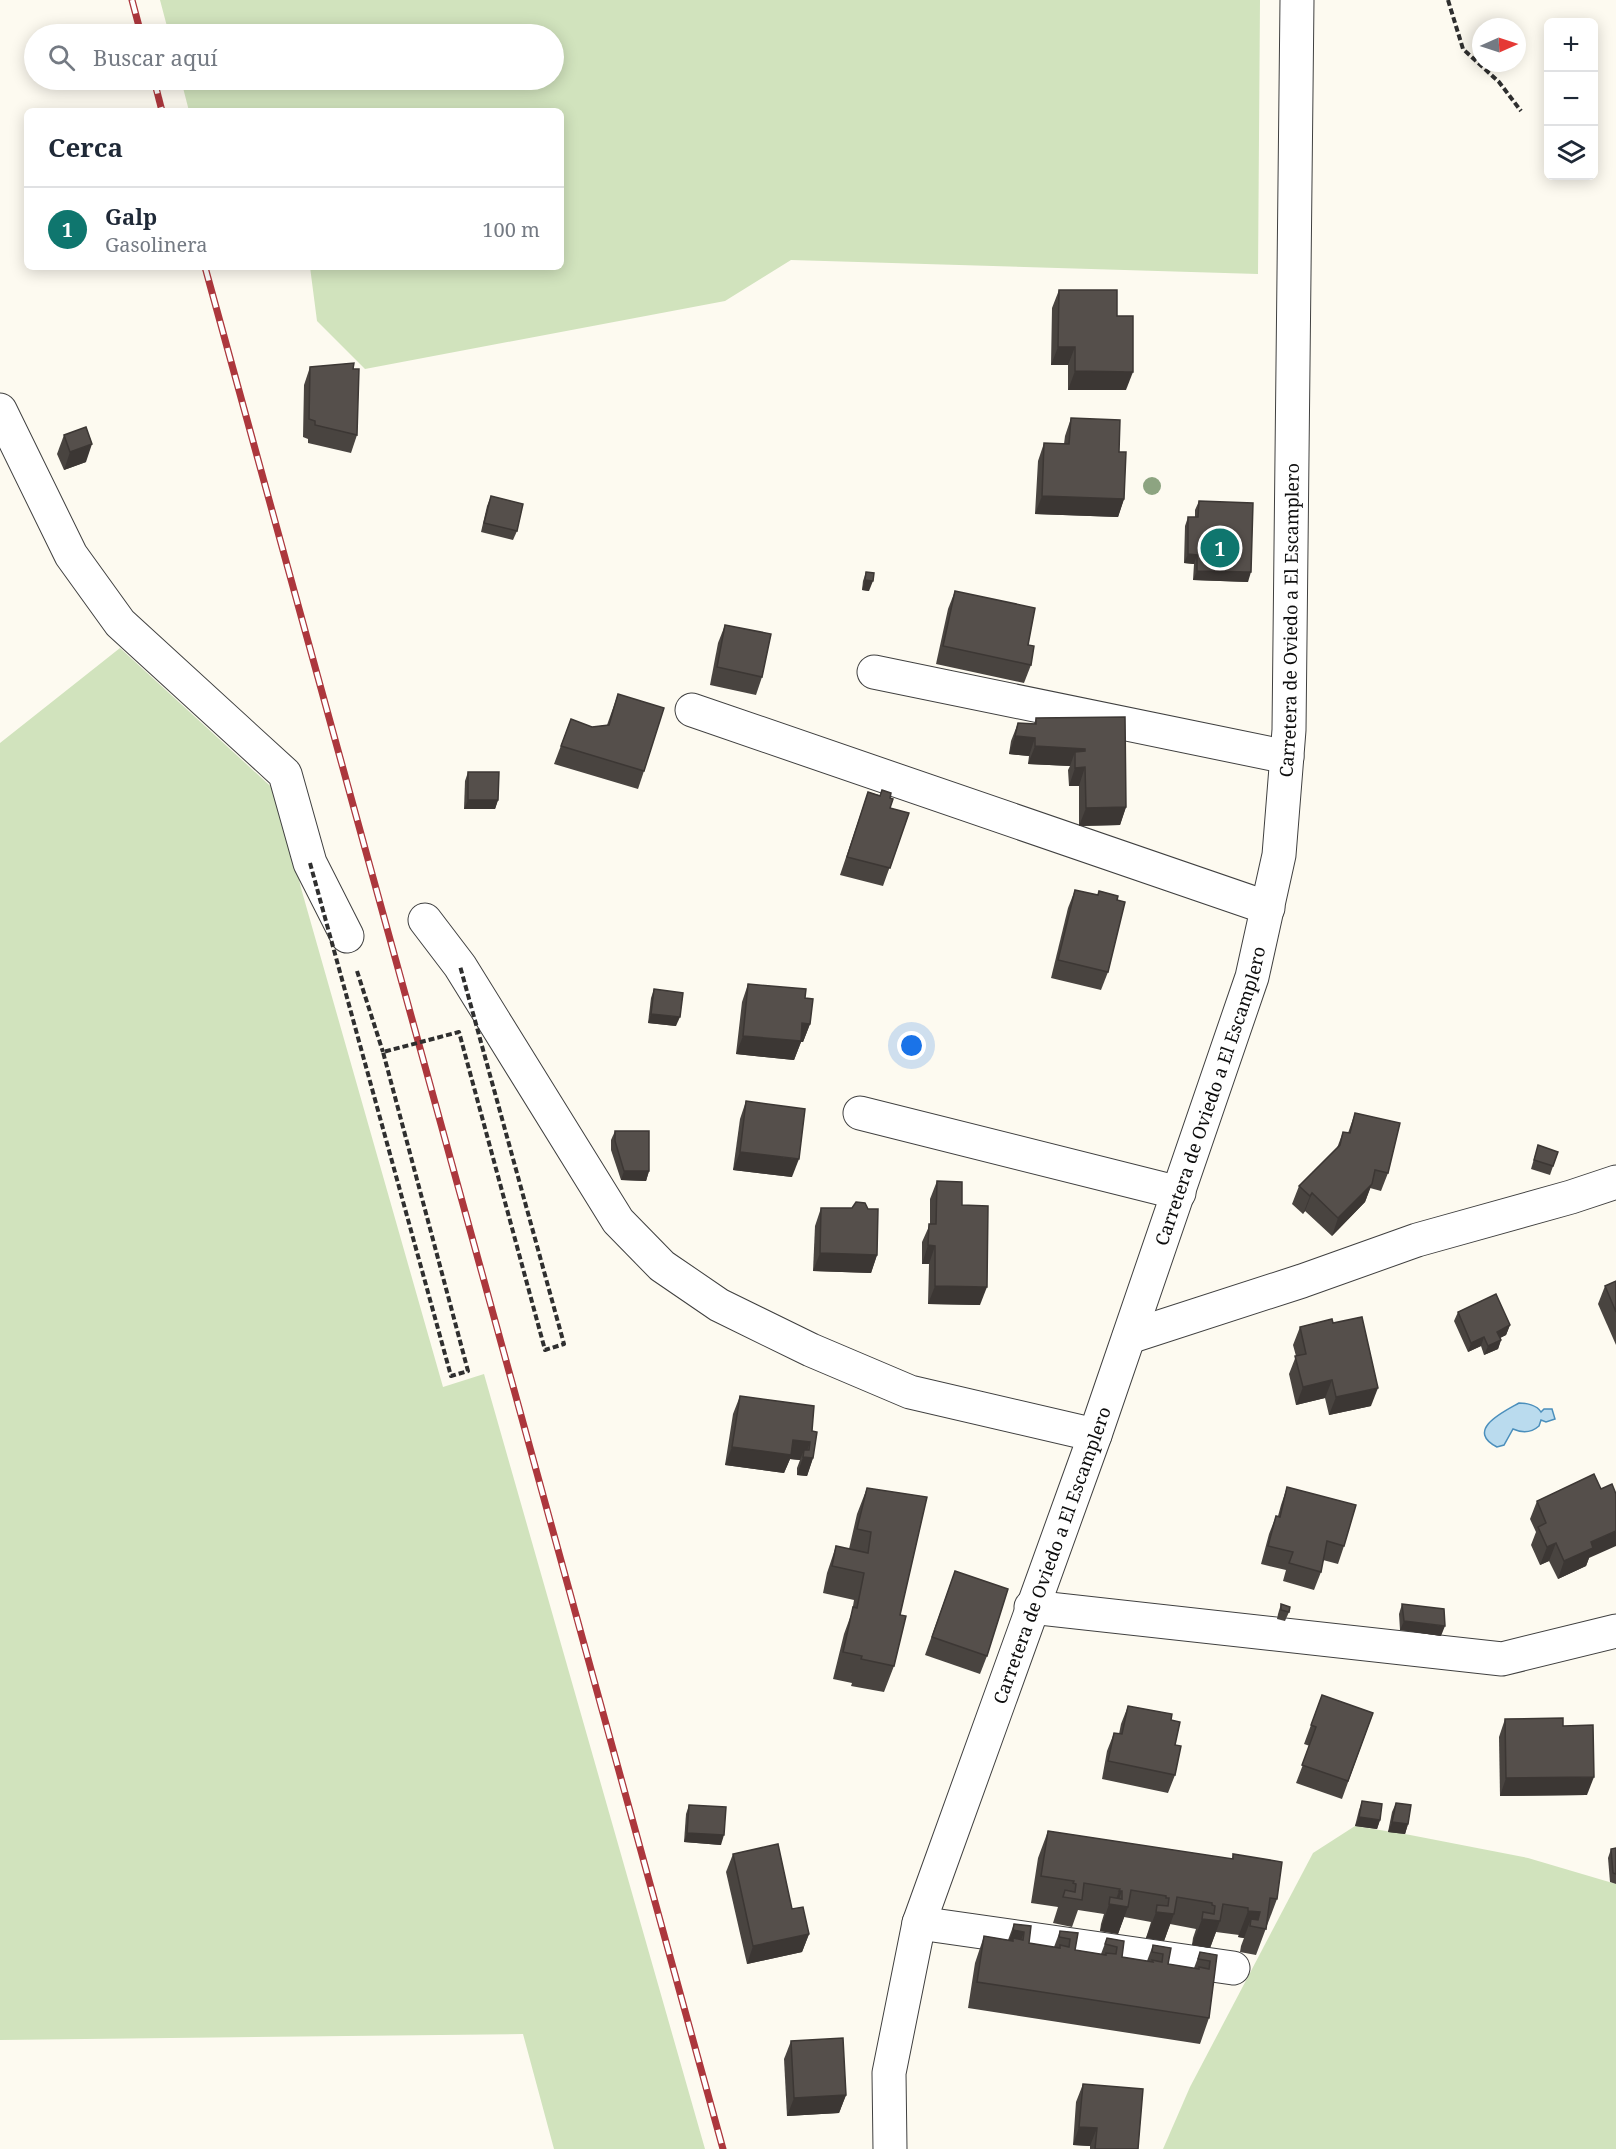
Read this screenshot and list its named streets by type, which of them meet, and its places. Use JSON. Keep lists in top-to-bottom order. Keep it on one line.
{"streets":{"street":["Carretera de Oviedo a El Escamplero"]},"north":"right","page":{"map_buttons":["+","−"],"search":"Buscar aquí","heading":"Cerca","list":[{"mark":"1","name":"Galp","note":"Gasolinera","value":"100 m"}],"pins":"1"}}
